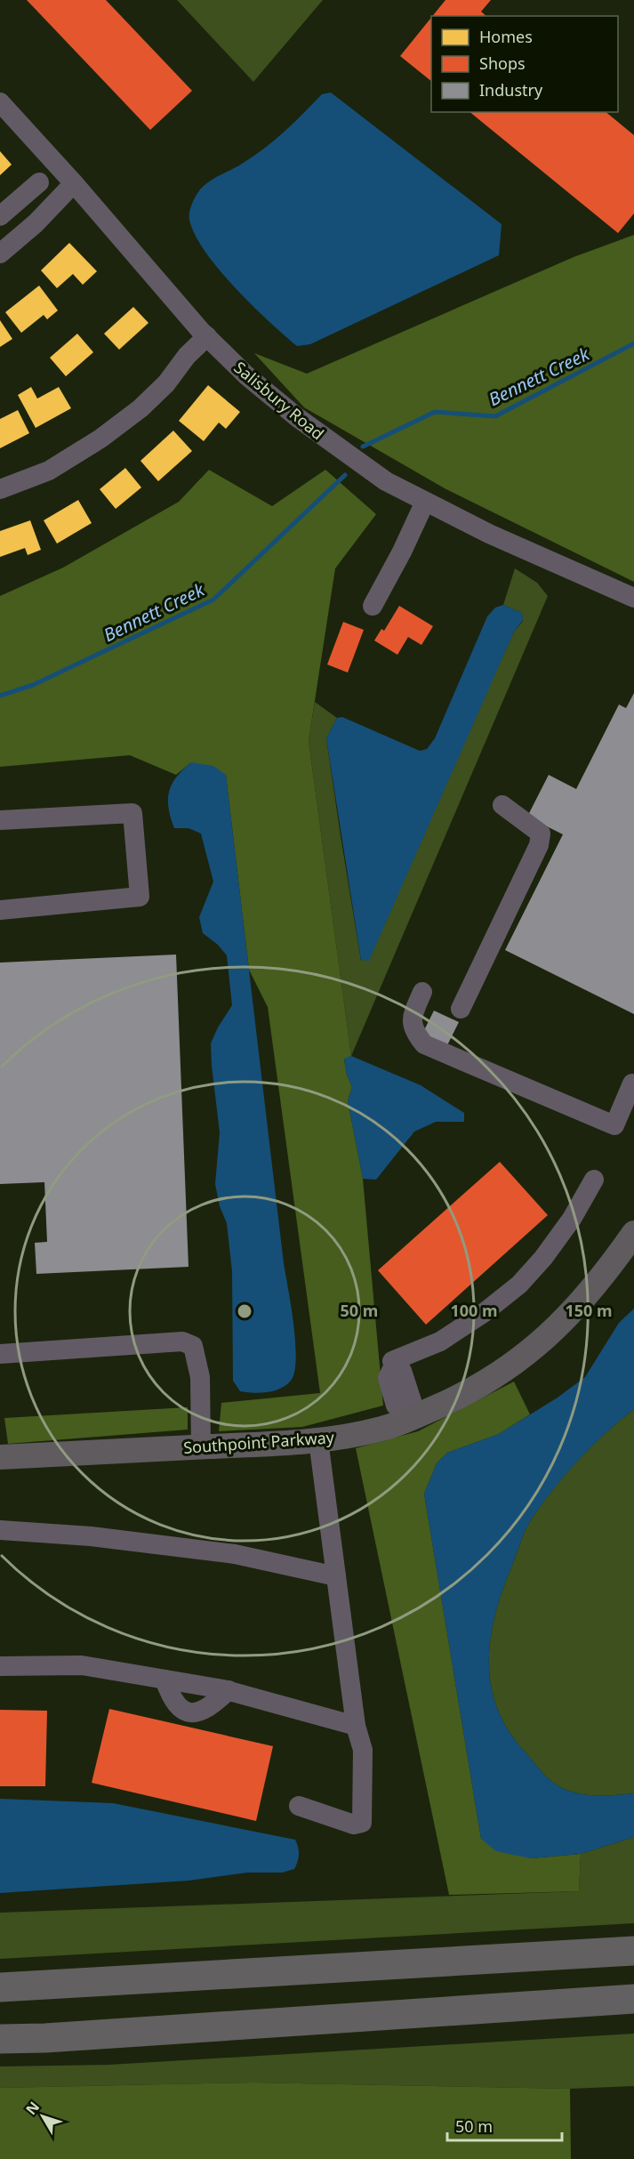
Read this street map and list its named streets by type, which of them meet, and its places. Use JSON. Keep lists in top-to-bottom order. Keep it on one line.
{"streets":{"main road":["Southpoint Parkway"],"street":["Salisbury Road"]},"water":["Bennett Creek"],"legend":["Homes","Shops","Industry"],"scale_bar":"50 m","north":"top left","rings":["50 m","100 m","150 m"]}
